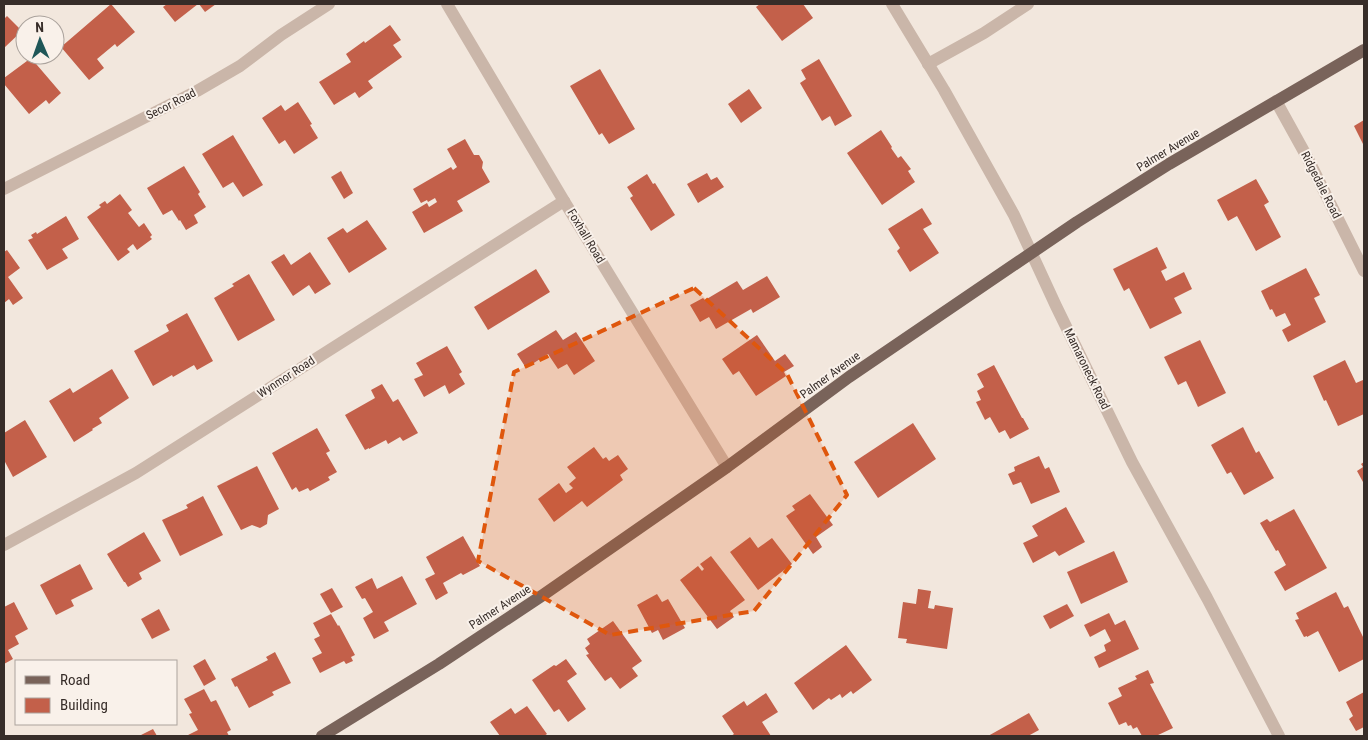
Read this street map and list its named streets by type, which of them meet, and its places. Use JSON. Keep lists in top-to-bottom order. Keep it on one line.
{"streets":{"main road":["Palmer Avenue"],"street":["Secor Road","Ridgedale Road","Foxhall Road","Mamaroneck Road","Wynmor Road"]},"crossings":[["Palmer Avenue","Ridgedale Road"],["Palmer Avenue","Foxhall Road"],["Palmer Avenue","Mamaroneck Road"],["Foxhall Road","Wynmor Road"]],"legend":["Road","Building"],"north":"top"}
